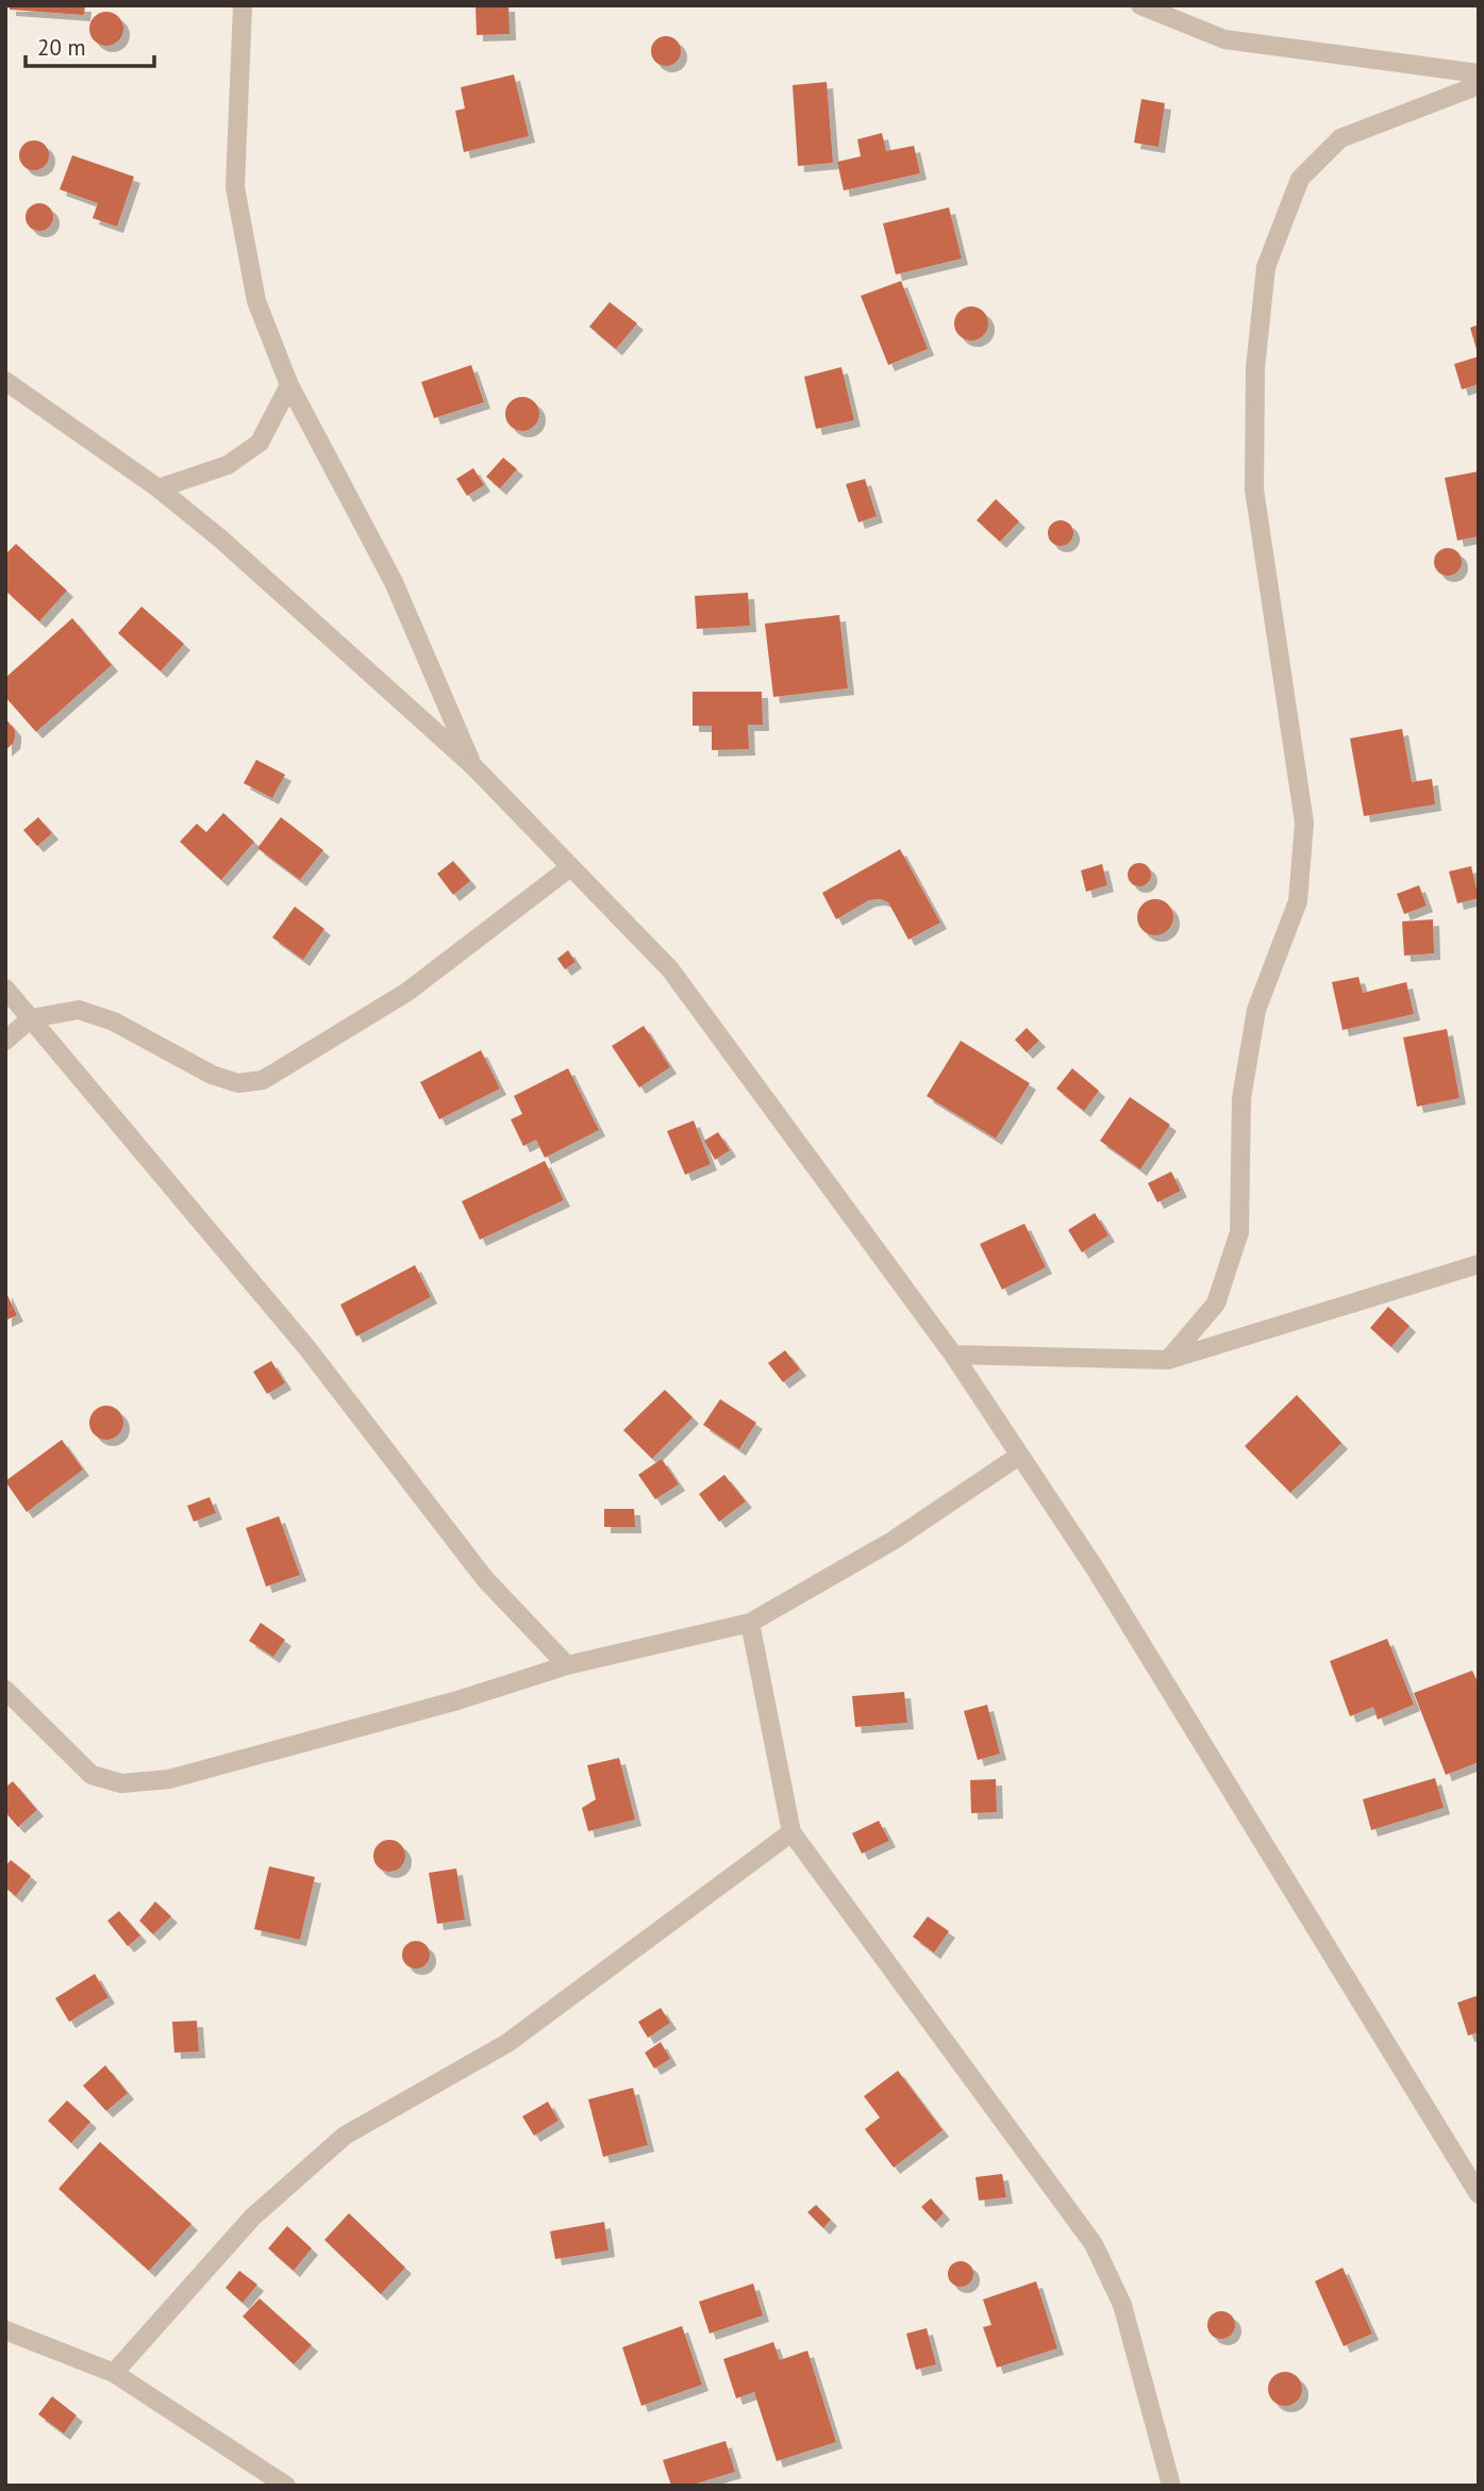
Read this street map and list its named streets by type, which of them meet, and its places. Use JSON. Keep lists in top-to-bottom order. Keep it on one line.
{"scale_bar":"20 m"}
